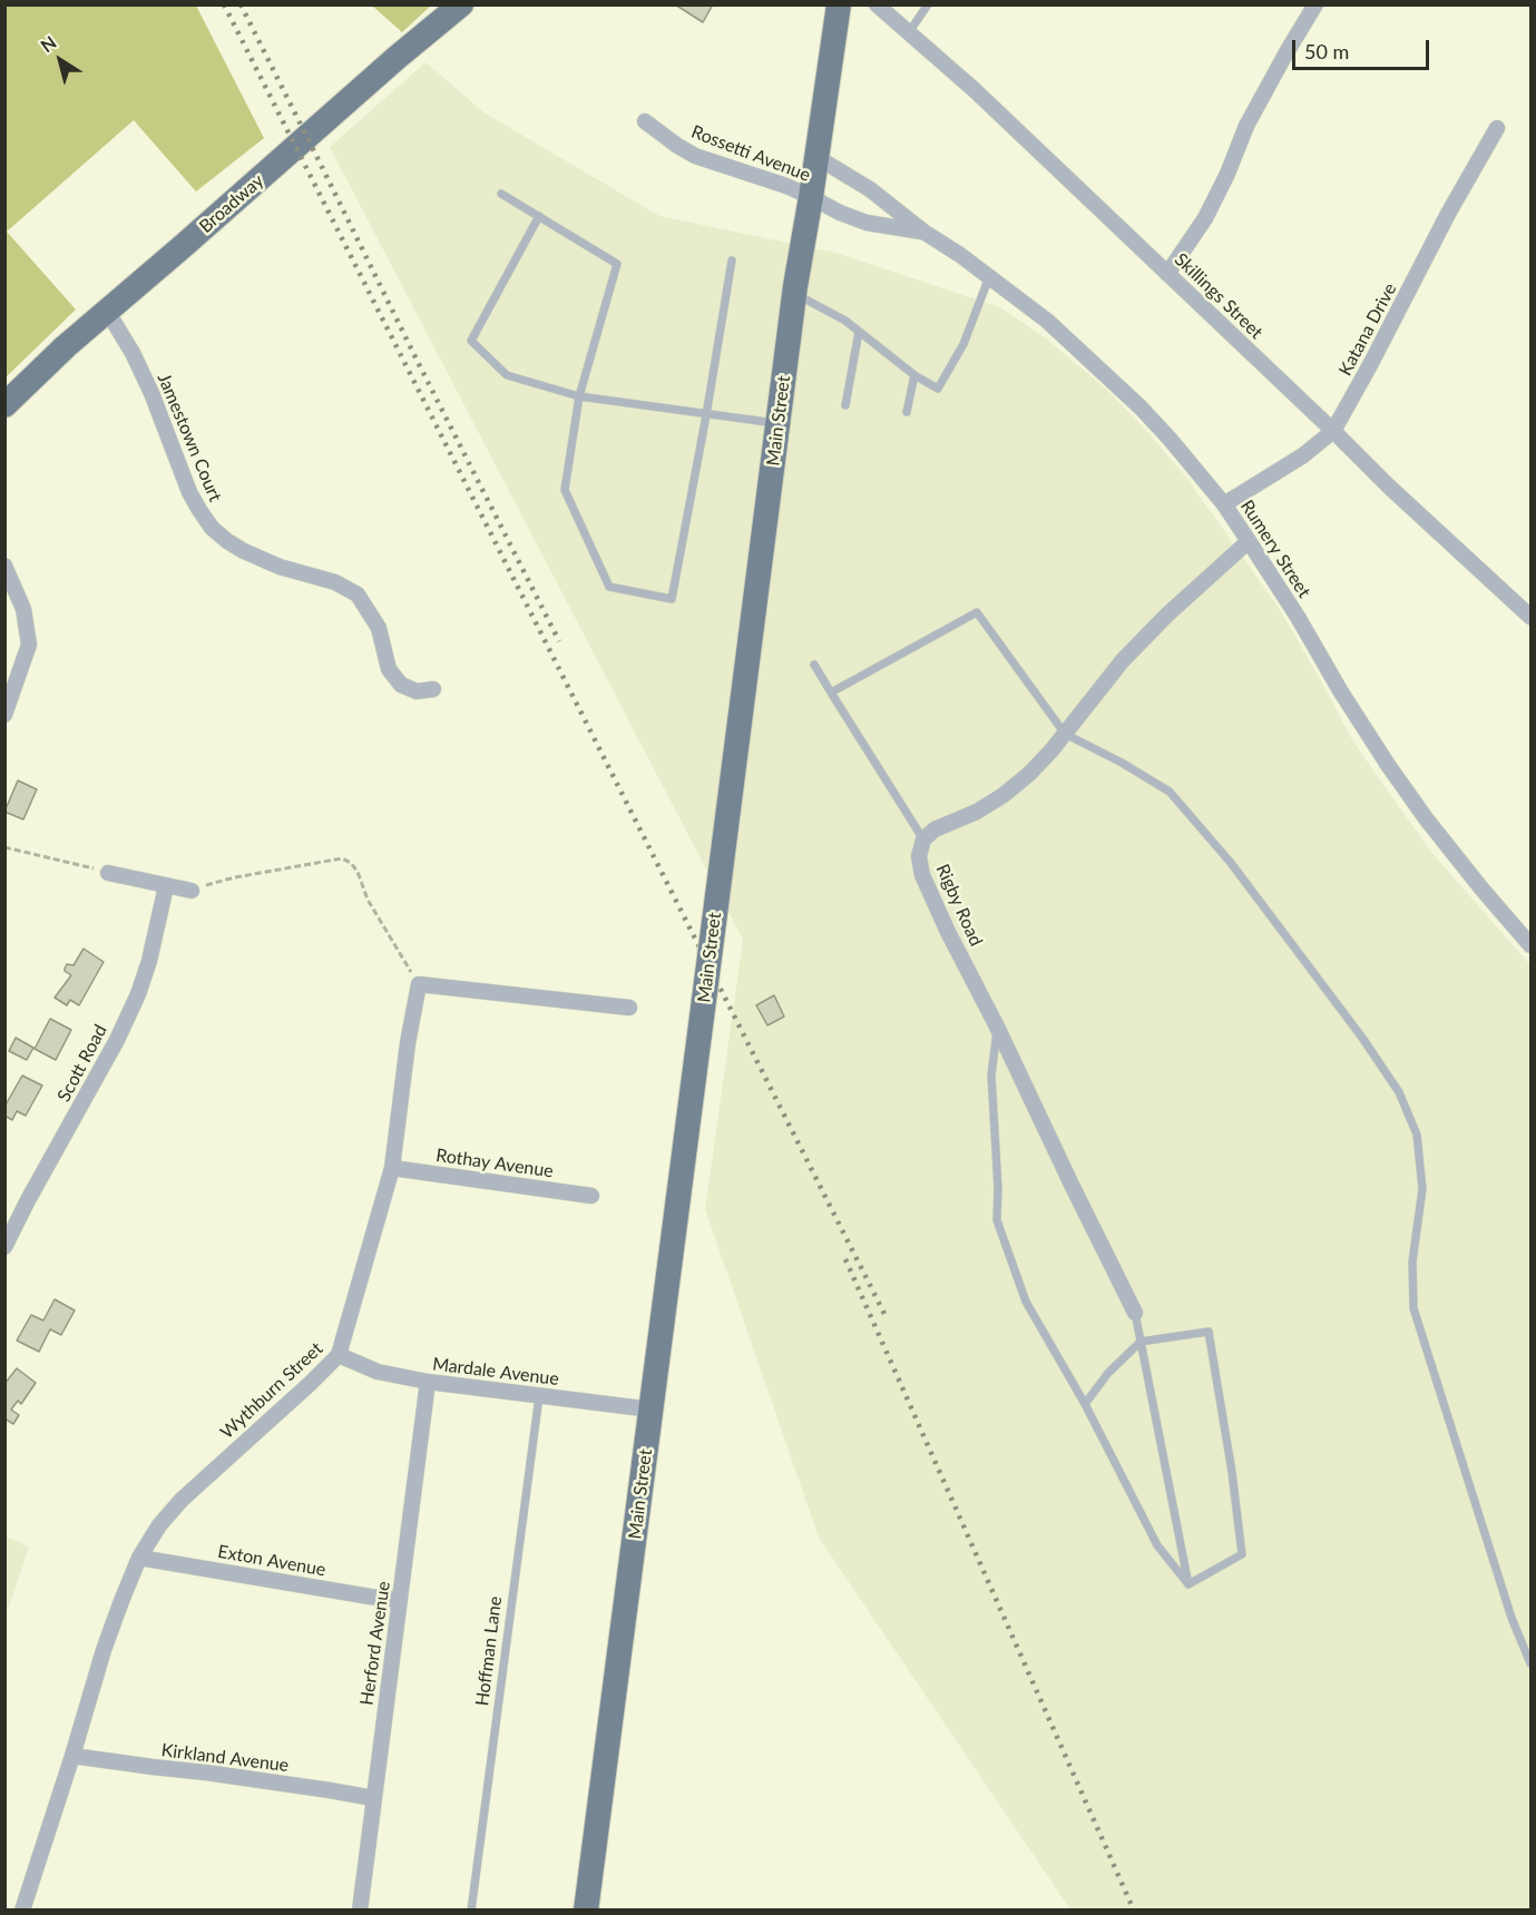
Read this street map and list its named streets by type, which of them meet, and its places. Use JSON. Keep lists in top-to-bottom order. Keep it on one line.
{"streets":{"main road":["Broadway","Main Street"],"street":["Rossetti Avenue","Skillings Street","Katana Drive","Jamestown Court","Rumery Street","Rigby Road","Scott Road","Rothay Avenue","Mardale Avenue","Wythburn Street","Exton Avenue","Herford Avenue","Kirkland Avenue"],"lane":["Hoffman Lane"]},"crossings":[["Rossetti Avenue","Main Street"],["Rossetti Avenue","Rumery Street"],["Broadway","Jamestown Court"],["Skillings Street","Katana Drive"],["Katana Drive","Rumery Street"],["Main Street","Rumery Street"],["Main Street","Mardale Avenue"],["Rothay Avenue","Wythburn Street"],["Mardale Avenue","Wythburn Street"],["Mardale Avenue","Herford Avenue"],["Mardale Avenue","Hoffman Lane"],["Wythburn Street","Exton Avenue"],["Wythburn Street","Kirkland Avenue"],["Exton Avenue","Herford Avenue"],["Herford Avenue","Kirkland Avenue"]],"scale_bar":"50 m","north":"top left"}
